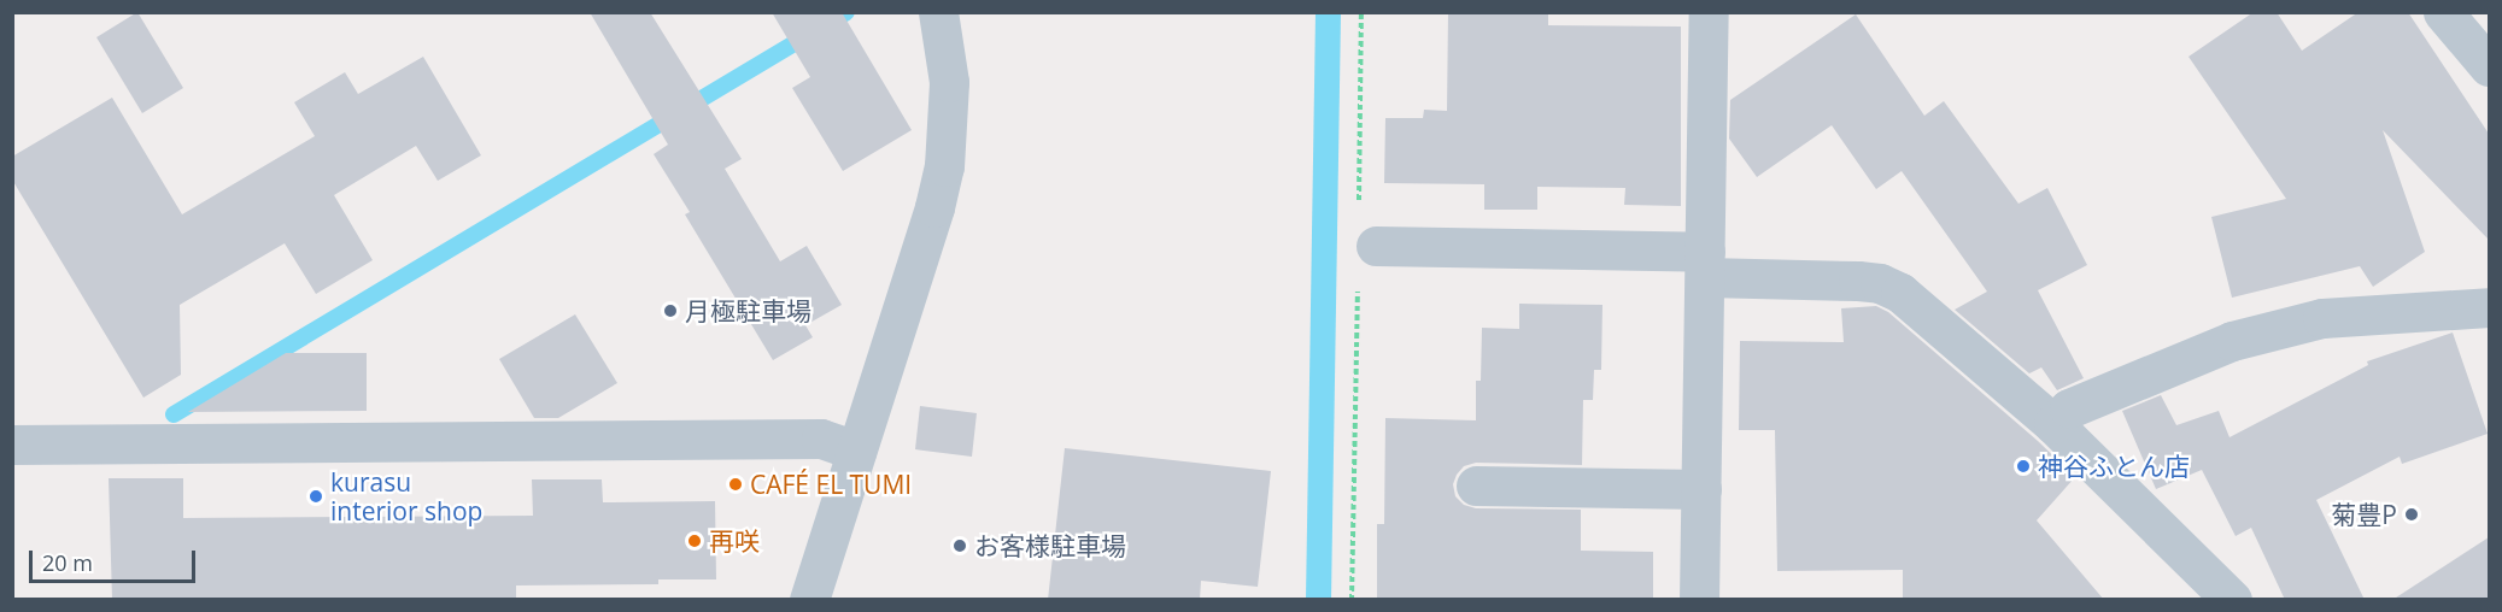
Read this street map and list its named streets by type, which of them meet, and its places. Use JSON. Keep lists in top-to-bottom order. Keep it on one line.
{"places":["月極駐車場","神谷ふとん店","CAFÉ EL TUMI","kurasu interior shop","菊豊P","再咲","お客様駐車場"],"scale_bar":"20 m"}
